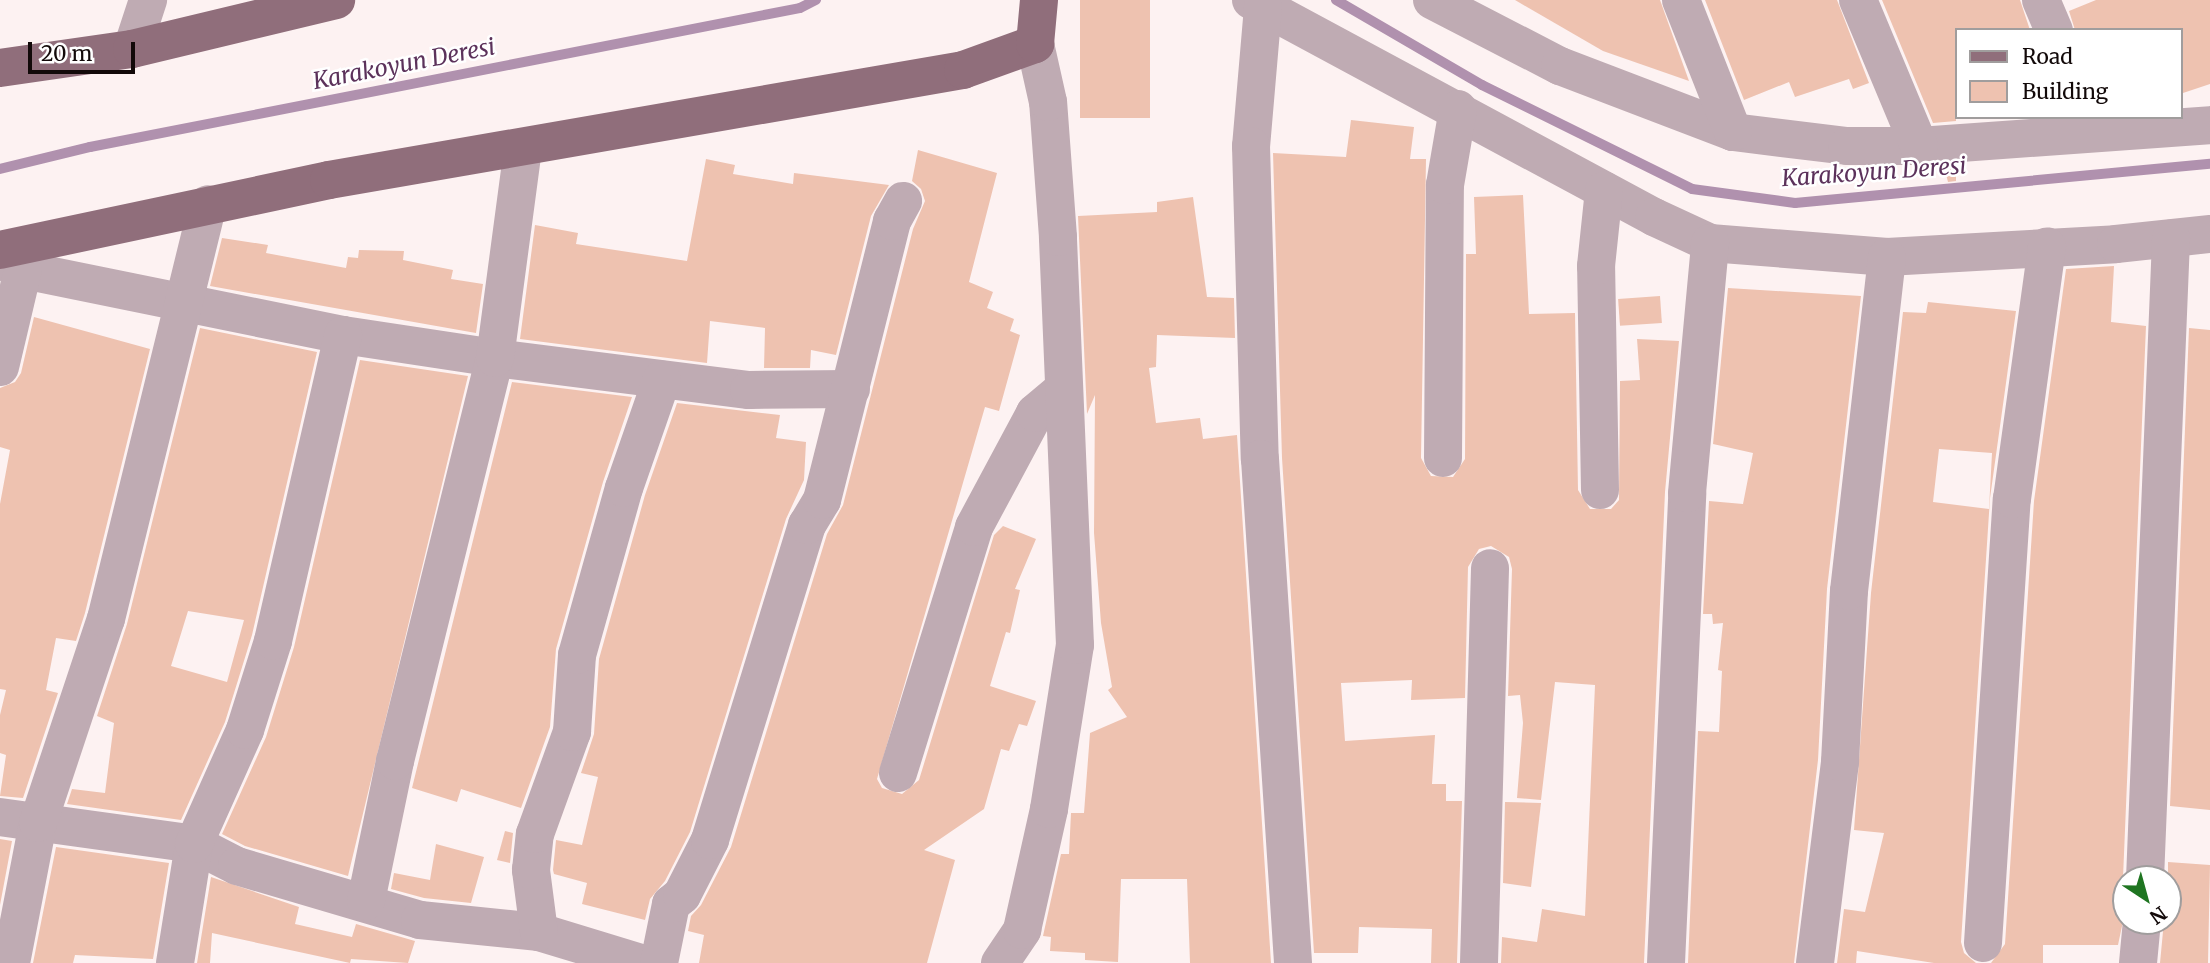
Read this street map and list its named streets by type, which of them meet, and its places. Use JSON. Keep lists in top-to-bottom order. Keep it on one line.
{"water":["Karakoyun Deresi"],"legend":["Road","Building"],"scale_bar":"20 m","north":"bottom right"}
